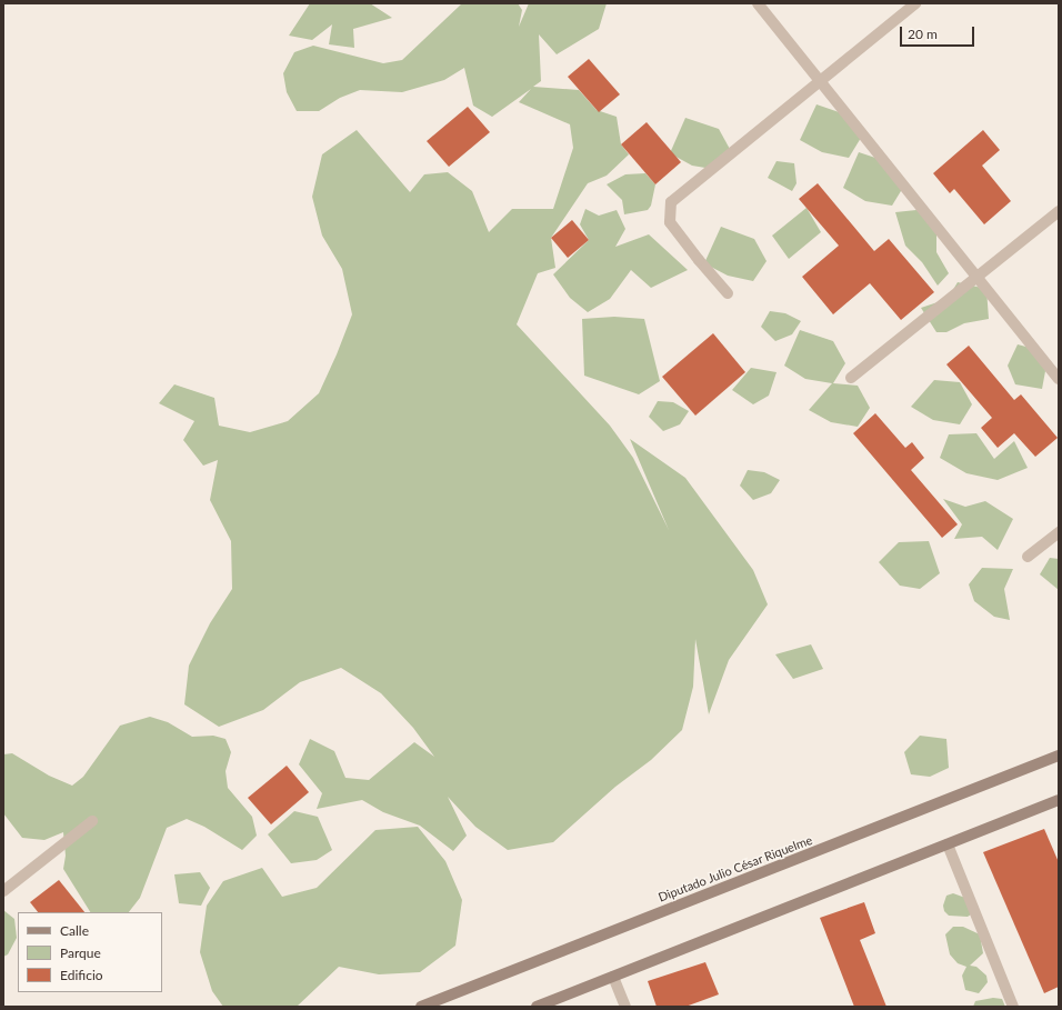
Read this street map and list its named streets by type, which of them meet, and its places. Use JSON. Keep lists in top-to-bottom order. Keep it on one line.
{"streets":{"street":["Diputado Julio César Riquelme"]},"legend":["Calle","Parque","Edificio"],"scale_bar":"20 m"}
